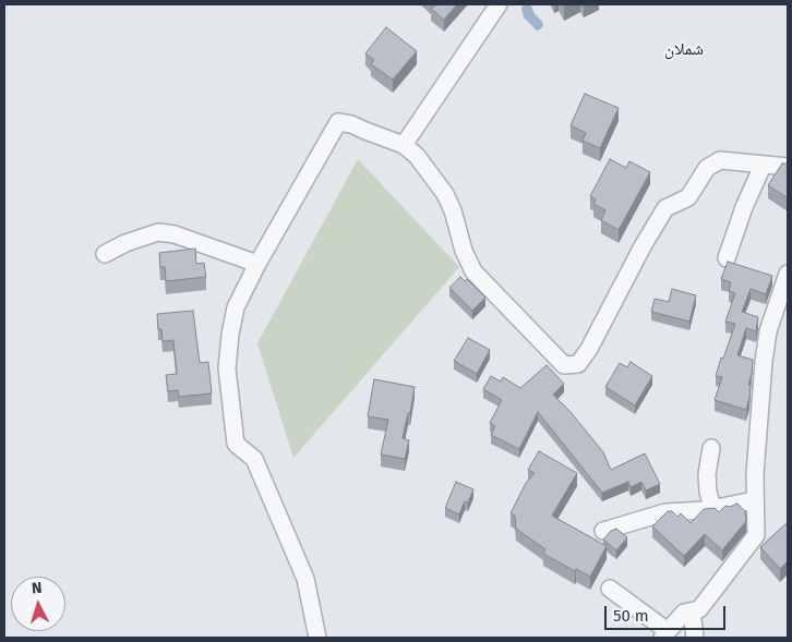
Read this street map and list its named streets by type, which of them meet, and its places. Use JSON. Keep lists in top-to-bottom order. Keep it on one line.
{"districts":["شملان"],"scale_bar":"50 m","north":"top"}
